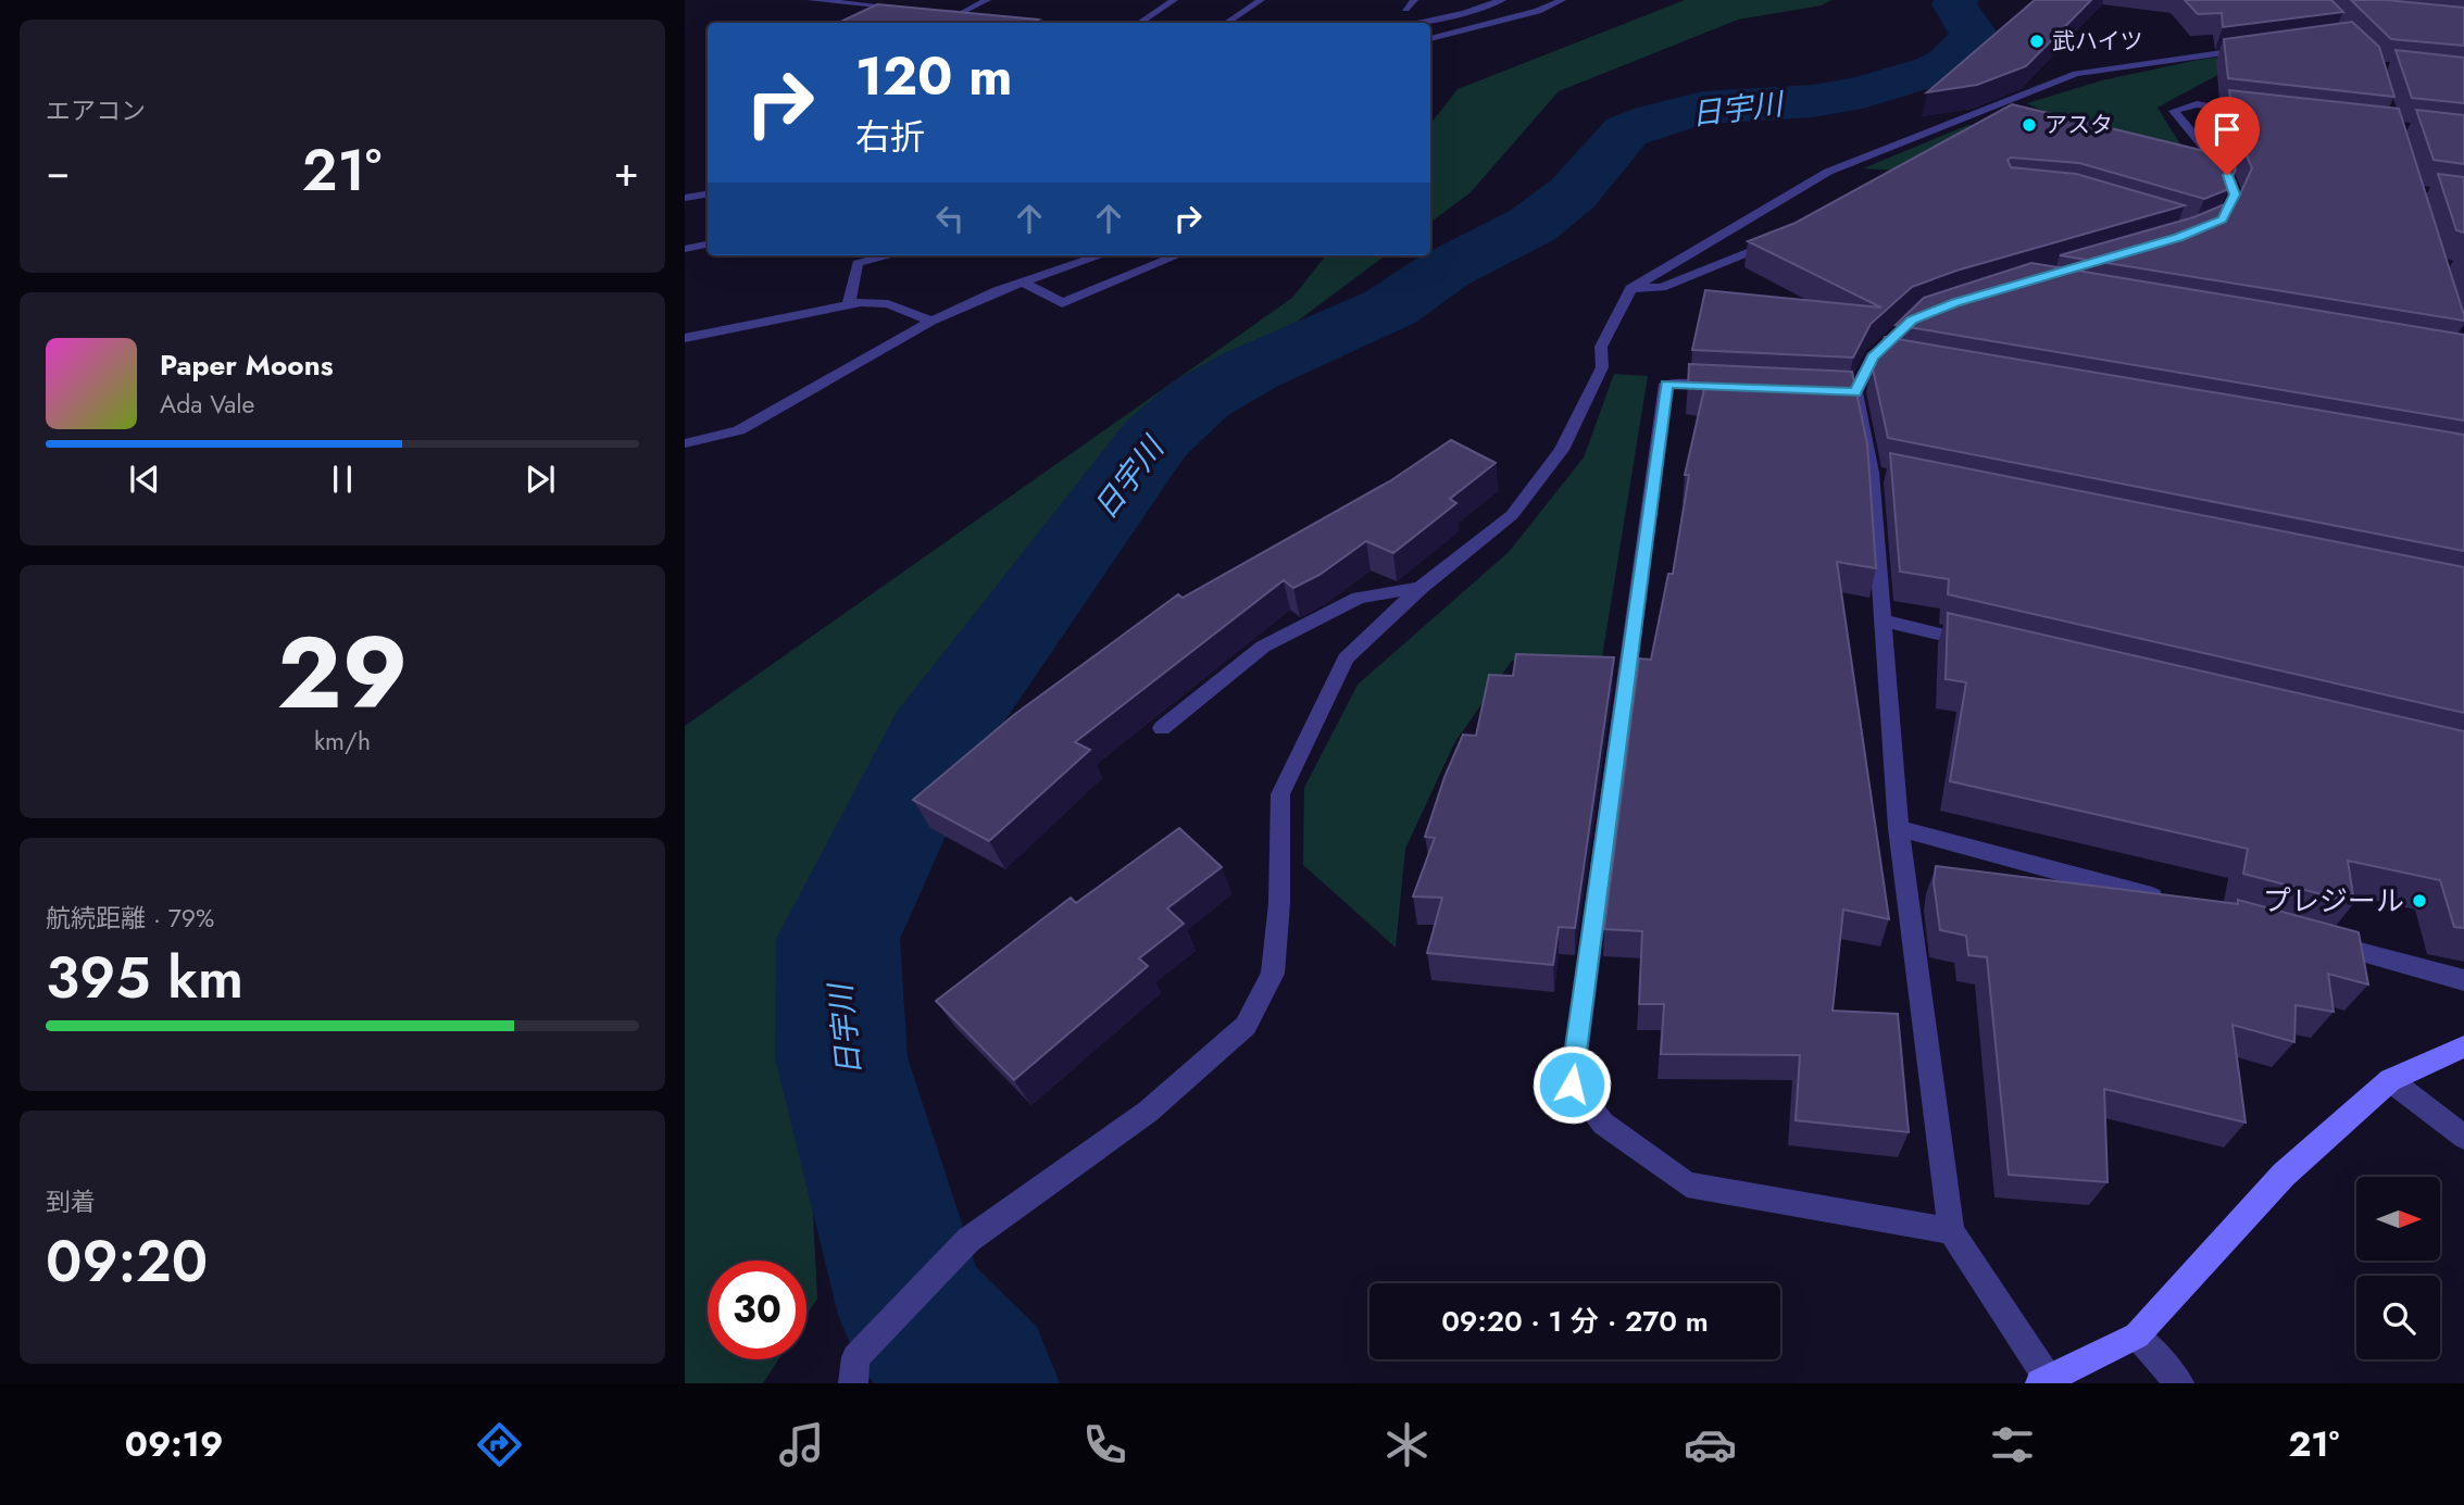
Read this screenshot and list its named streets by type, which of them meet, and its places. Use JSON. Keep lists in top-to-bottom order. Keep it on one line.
{"water":["日宇川"],"places":["武ハイツ","アスタ","プレジール"],"north":"right","page":{"tile":["エアコン",["29","km/h"],["航続距離 · 79%","395 km"],["到着","09:20"]],"turn":["120 m","右折"],"heat":["−","21°","+"],"song":["Paper Moons","Ada Vale"],"limit":"30","trip":"09:20 · 1 分 · 270 m","tabs":["09:19","21°"]}}
